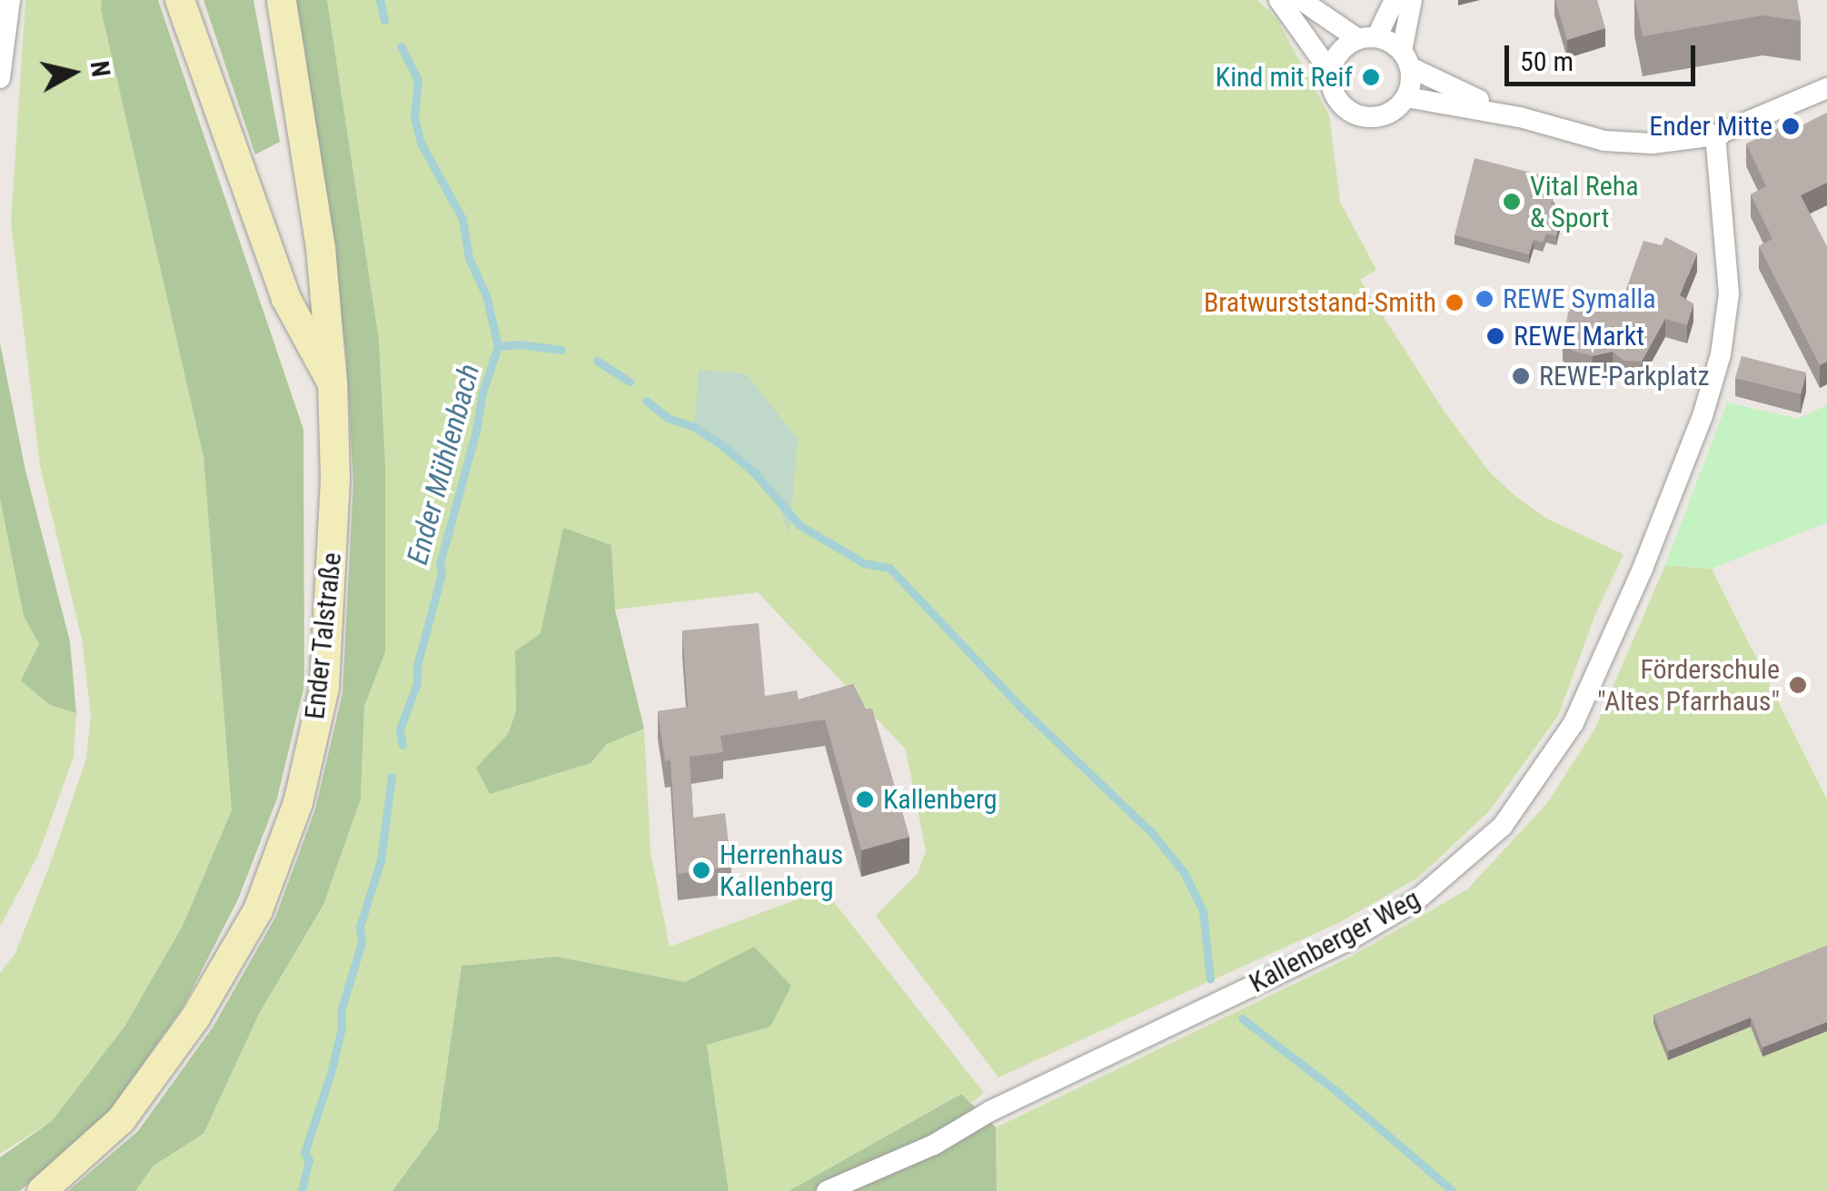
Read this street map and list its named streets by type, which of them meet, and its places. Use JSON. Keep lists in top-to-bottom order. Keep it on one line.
{"streets":{"main road":["Ender Talstraße"],"street":["Kallenberger Weg"]},"water":["Ender Mühlenbach"],"places":["Kind mit Reif","Ender Mitte","Vital Reha & Sport","REWE Symalla","Bratwurststand-Smith","REWE Markt","REWE-Parkplatz","Förderschule \"Altes Pfarrhaus\"","Kallenberg","Herrenhaus Kallenberg"],"scale_bar":"50 m","north":"right"}
